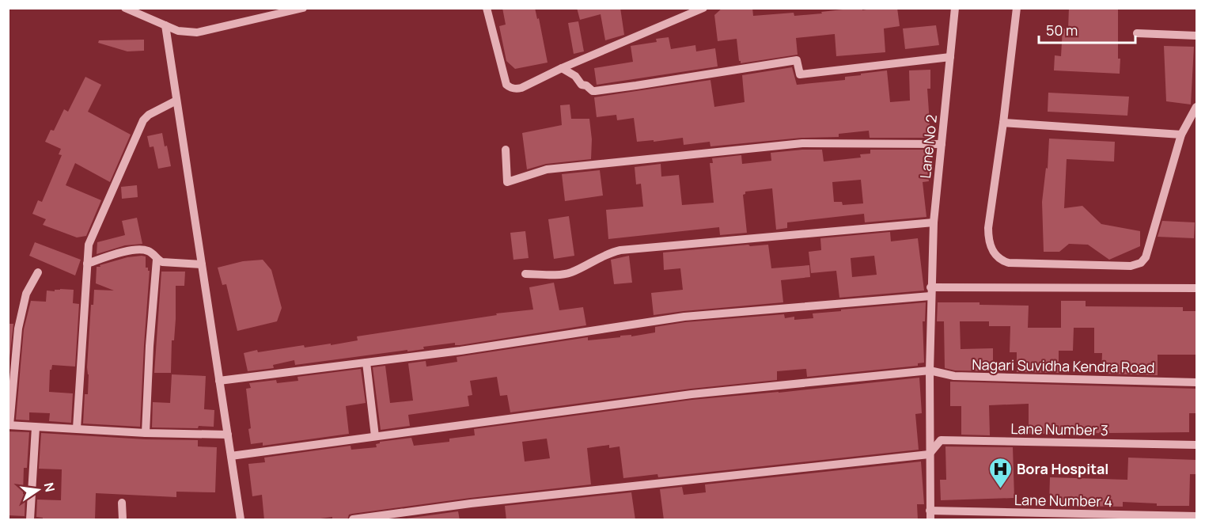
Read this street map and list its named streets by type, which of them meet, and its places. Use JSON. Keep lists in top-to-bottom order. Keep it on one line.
{"streets":{"street":["Lane No 2","Nagari Suvidha Kendra Road","Lane Number 3","Lane Number 4"]},"crossings":[["Lane No 2","Nagari Suvidha Kendra Road"],["Lane No 2","Lane Number 3"],["Lane No 2","Lane Number 4"]],"places":{"hospital":["Bora Hospital"]},"scale_bar":"50 m","north":"right"}
